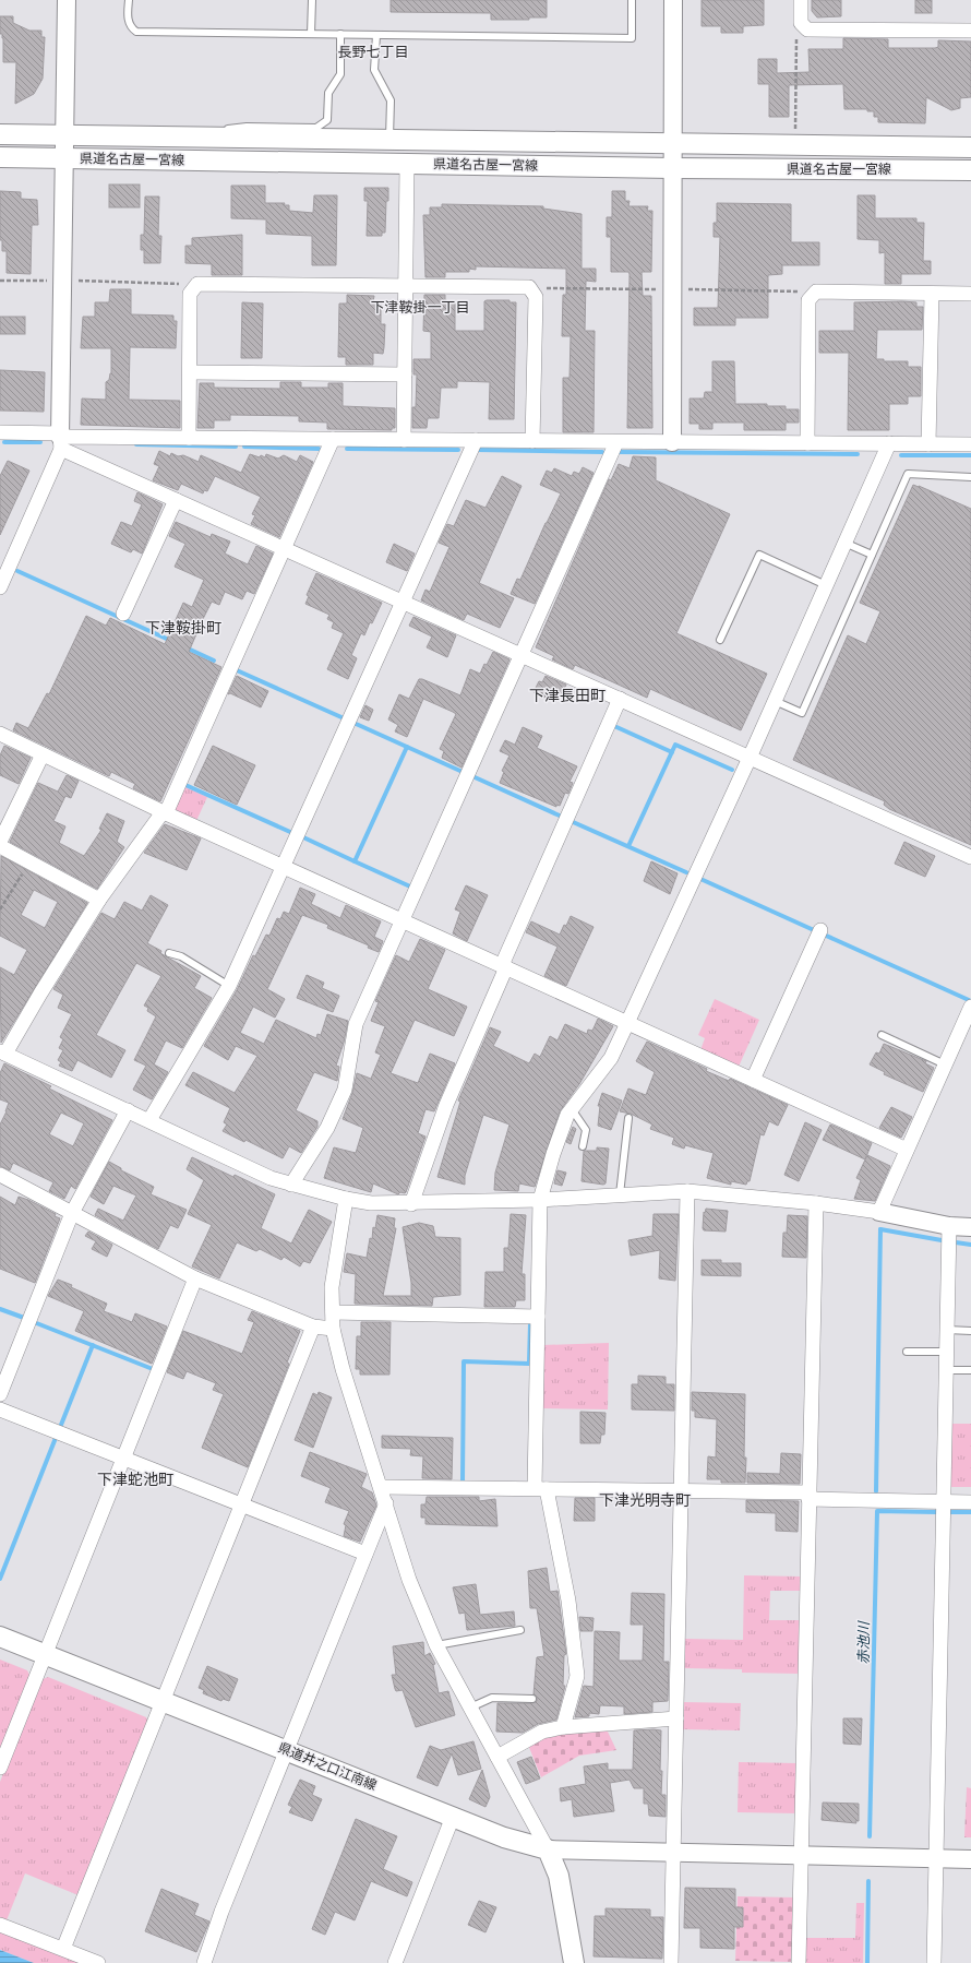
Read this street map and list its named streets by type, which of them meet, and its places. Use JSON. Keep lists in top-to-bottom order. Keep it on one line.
{"streets":{"main road":["県道名古屋一宮線","県道井之口江南線"]},"districts":["長野七丁目","下津鞍掛一丁目","下津鞍掛町","下津長田町","下津蛇池町","下津光明寺町"],"water":["赤池川"]}
